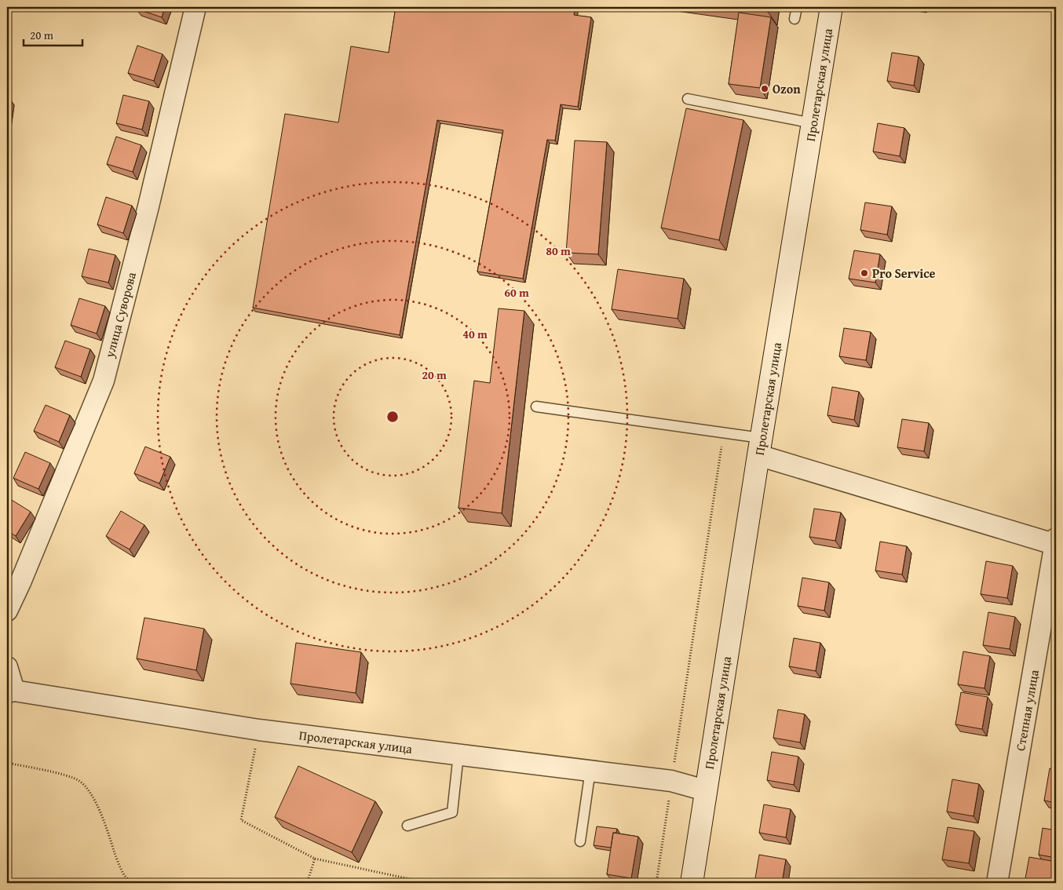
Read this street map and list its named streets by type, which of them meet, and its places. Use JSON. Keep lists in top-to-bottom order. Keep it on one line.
{"streets":{"main road":["Пролетарская улица"],"street":["улица Суворова","Степная улица"]},"places":["Ozon","Pro Service"],"scale_bar":"20 m","rings":["80 m","60 m","40 m","20 m"]}
